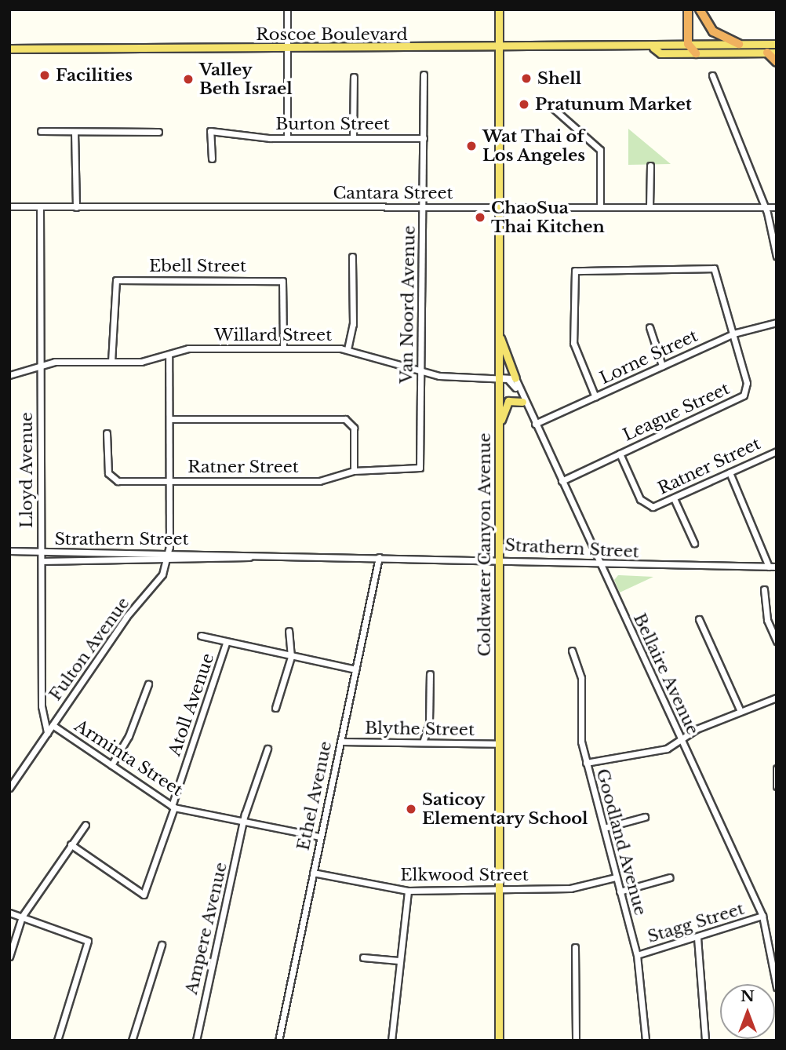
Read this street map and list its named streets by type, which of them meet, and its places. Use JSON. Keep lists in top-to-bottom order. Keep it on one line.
{"streets":{"main road":["Roscoe Boulevard","Coldwater Canyon Avenue"],"street":["Burton Street","Cantara Street","Ebell Street","Van Noord Avenue","Willard Street","Lorne Street","League Street","Ratner Street","Lloyd Avenue","Strathern Street","Fulton Avenue","Bellaire Avenue","Atoll Avenue","Blythe Street","Arminta Street","Ethel Avenue","Goodland Avenue","Elkwood Street","Stagg Street","Ampere Avenue"]},"crossings":[["Roscoe Boulevard","Coldwater Canyon Avenue"],["Burton Street","Van Noord Avenue"],["Cantara Street","Van Noord Avenue"],["Cantara Street","Lloyd Avenue"],["Cantara Street","Coldwater Canyon Avenue"],["Ebell Street","Willard Street"],["Van Noord Avenue","Willard Street"],["Van Noord Avenue","Ratner Street"],["Willard Street","Lloyd Avenue"],["Willard Street","Coldwater Canyon Avenue"],["Willard Street","Fulton Avenue"],["Willard Street","Bellaire Avenue"],["Lorne Street","League Street"],["Lorne Street","Bellaire Avenue"],["League Street","Ratner Street"],["League Street","Bellaire Avenue"],["Ratner Street","Fulton Avenue"],["Lloyd Avenue","Strathern Street"],["Lloyd Avenue","Fulton Avenue"],["Strathern Street","Coldwater Canyon Avenue"],["Strathern Street","Fulton Avenue"],["Strathern Street","Bellaire Avenue"],["Strathern Street","Ethel Avenue"],["Coldwater Canyon Avenue","Blythe Street"],["Coldwater Canyon Avenue","Elkwood Street"],["Fulton Avenue","Arminta Street"],["Bellaire Avenue","Stagg Street"],["Atoll Avenue","Arminta Street"],["Blythe Street","Ethel Avenue"],["Arminta Street","Ethel Avenue"],["Arminta Street","Ampere Avenue"],["Ethel Avenue","Elkwood Street"],["Goodland Avenue","Elkwood Street"],["Goodland Avenue","Stagg Street"]],"places":["Facilities","Shell","Valley Beth Israel","Pratunum Market","Wat Thai of Los Angeles","ChaoSua Thai Kitchen","Saticoy Elementary School"],"north":"top"}
